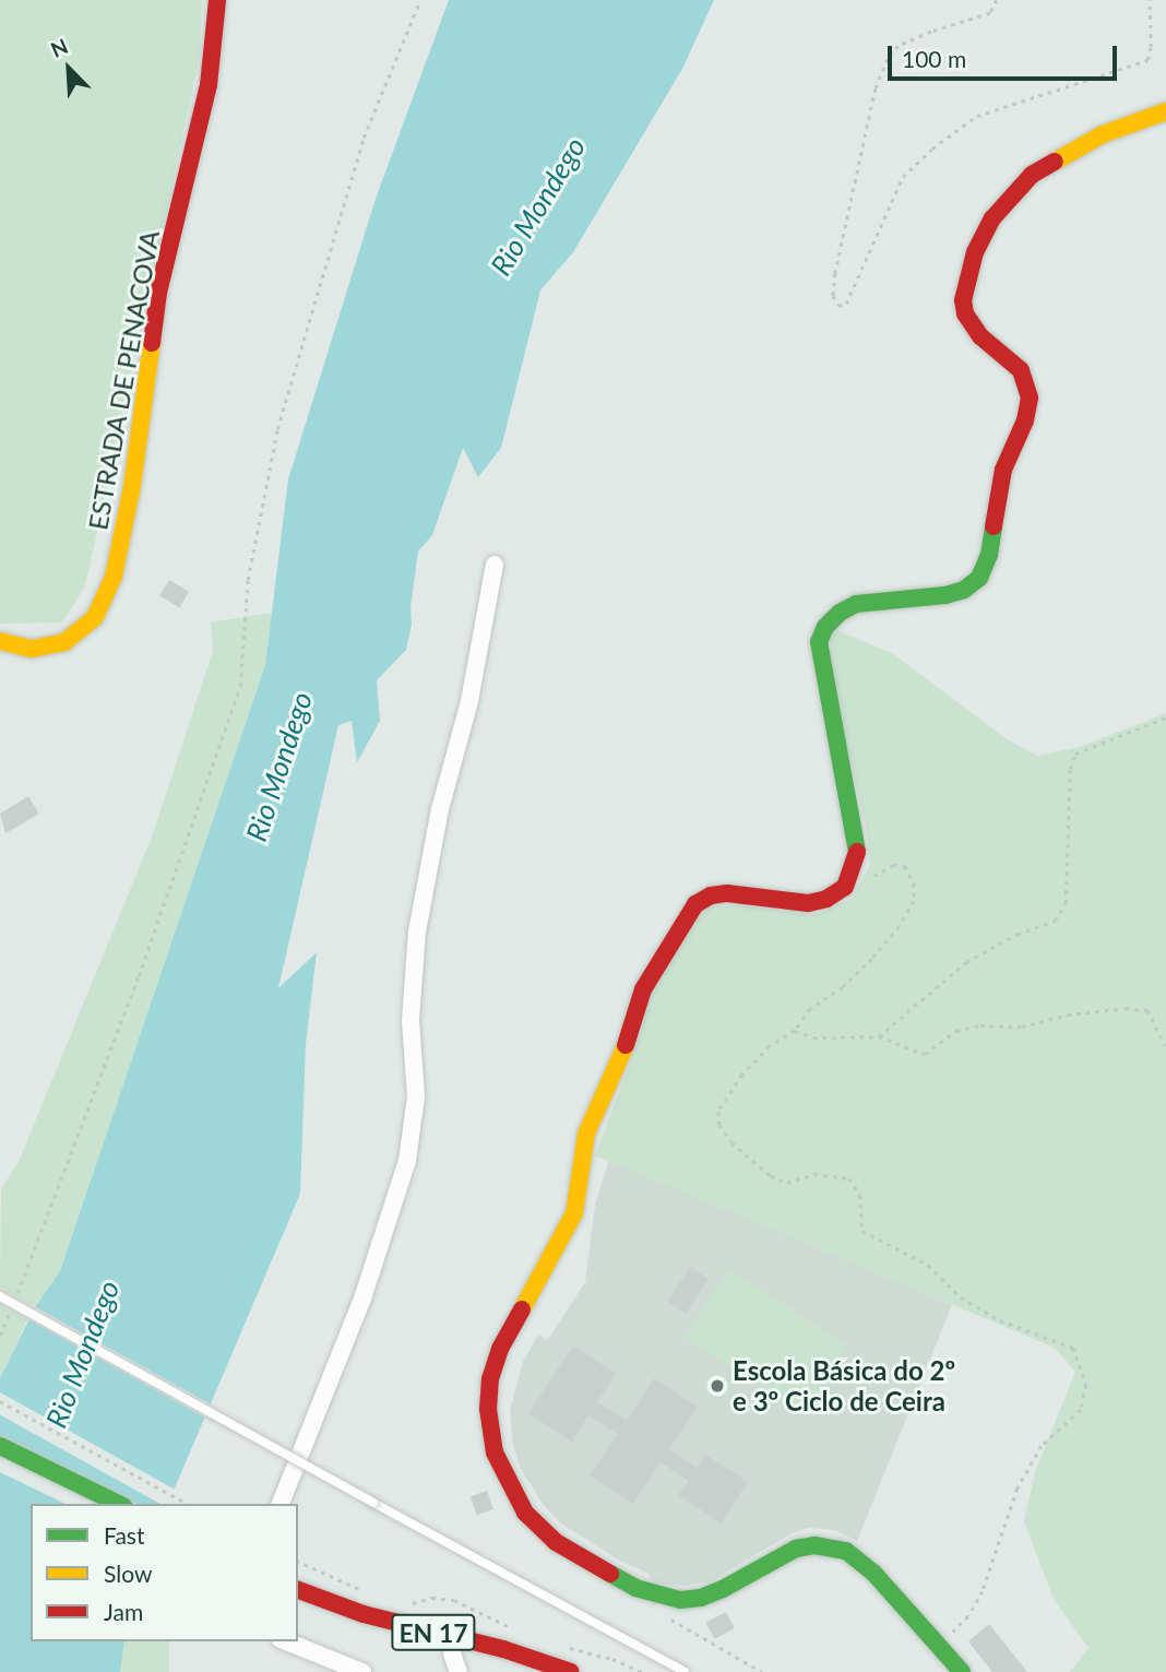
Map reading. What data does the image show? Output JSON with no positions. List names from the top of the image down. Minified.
{"streets":{"street":["ESTRADA DE PENACOVA","EN 17"]},"water":["Rio Mondego"],"places":["Escola Básica do 2º e 3º Ciclo de Ceira"],"legend":["Fast","Slow","Jam"],"scale_bar":"100 m","north":"top left"}
